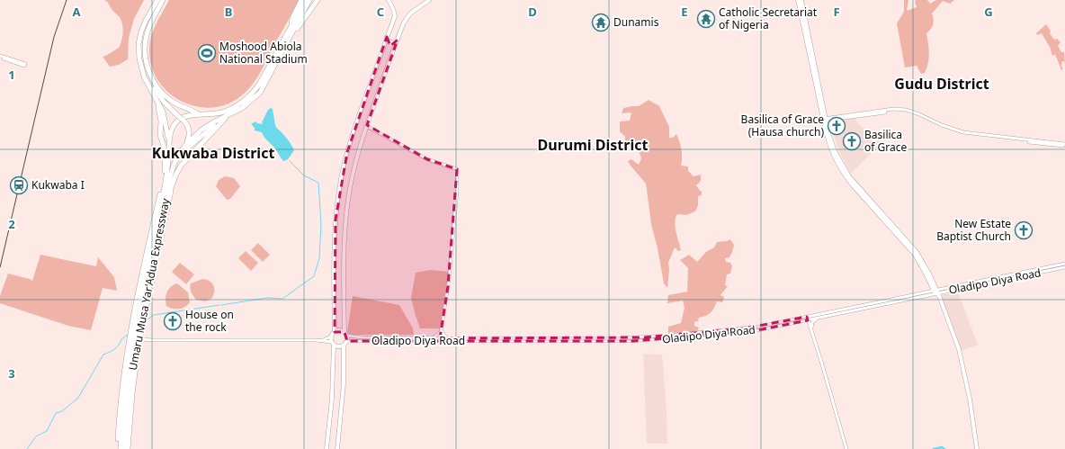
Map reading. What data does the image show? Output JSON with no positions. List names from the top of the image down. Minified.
{"streets":{"highway":["Umaru Musa Yar'Adua Expressway"],"main road":["Oladipo Diya Road"]},"districts":["Gudu District","Durumi District","Kukwaba District"],"places":{"temple":["Catholic Secretariat of Nigeria","Dunamis"],"sports":["Moshood Abiola National Stadium"],"church":["Basilica of Grace (Hausa church)","Basilica of Grace","New Estate Baptist Church","House on the rock"],"station":["Kukwaba I"]},"grid":{"columns":["A","B","C","D","E","F","G"],"rows":["1","2","3"]}}
